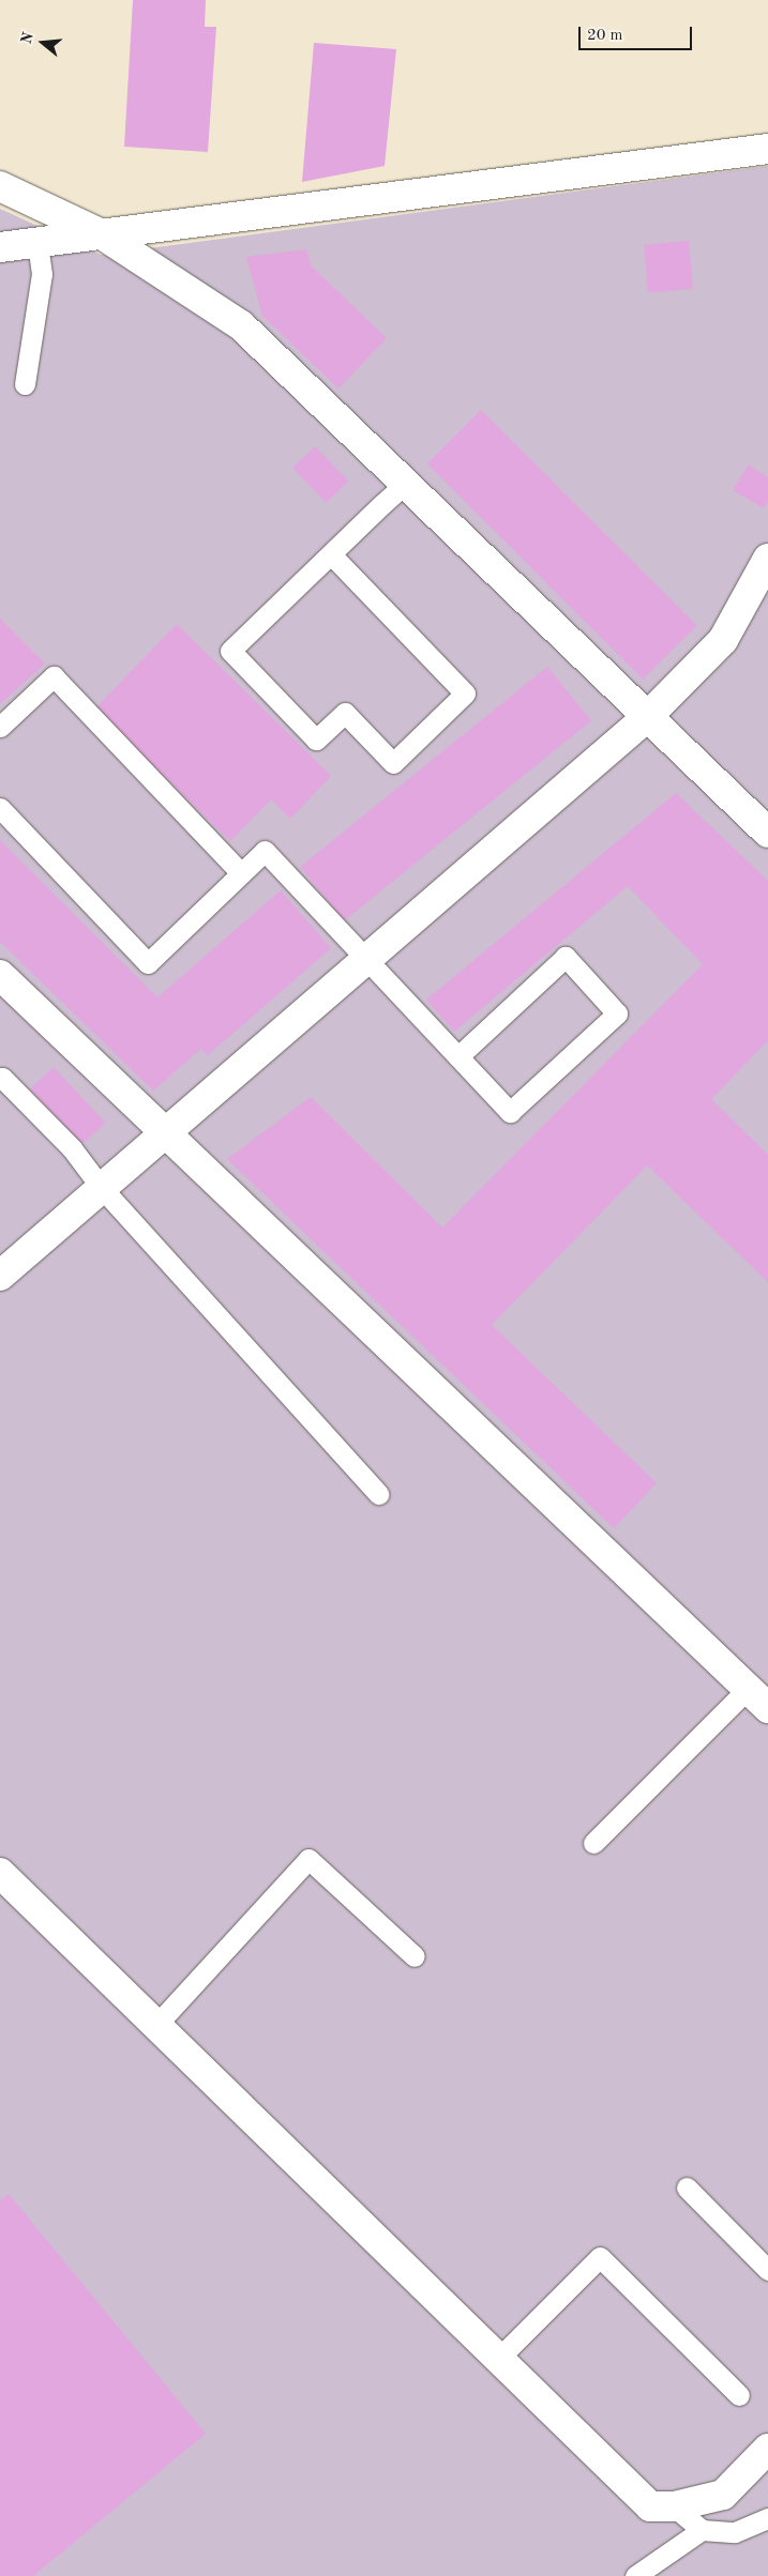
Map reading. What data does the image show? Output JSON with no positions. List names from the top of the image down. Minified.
{"scale_bar":"20 m","north":"left"}
